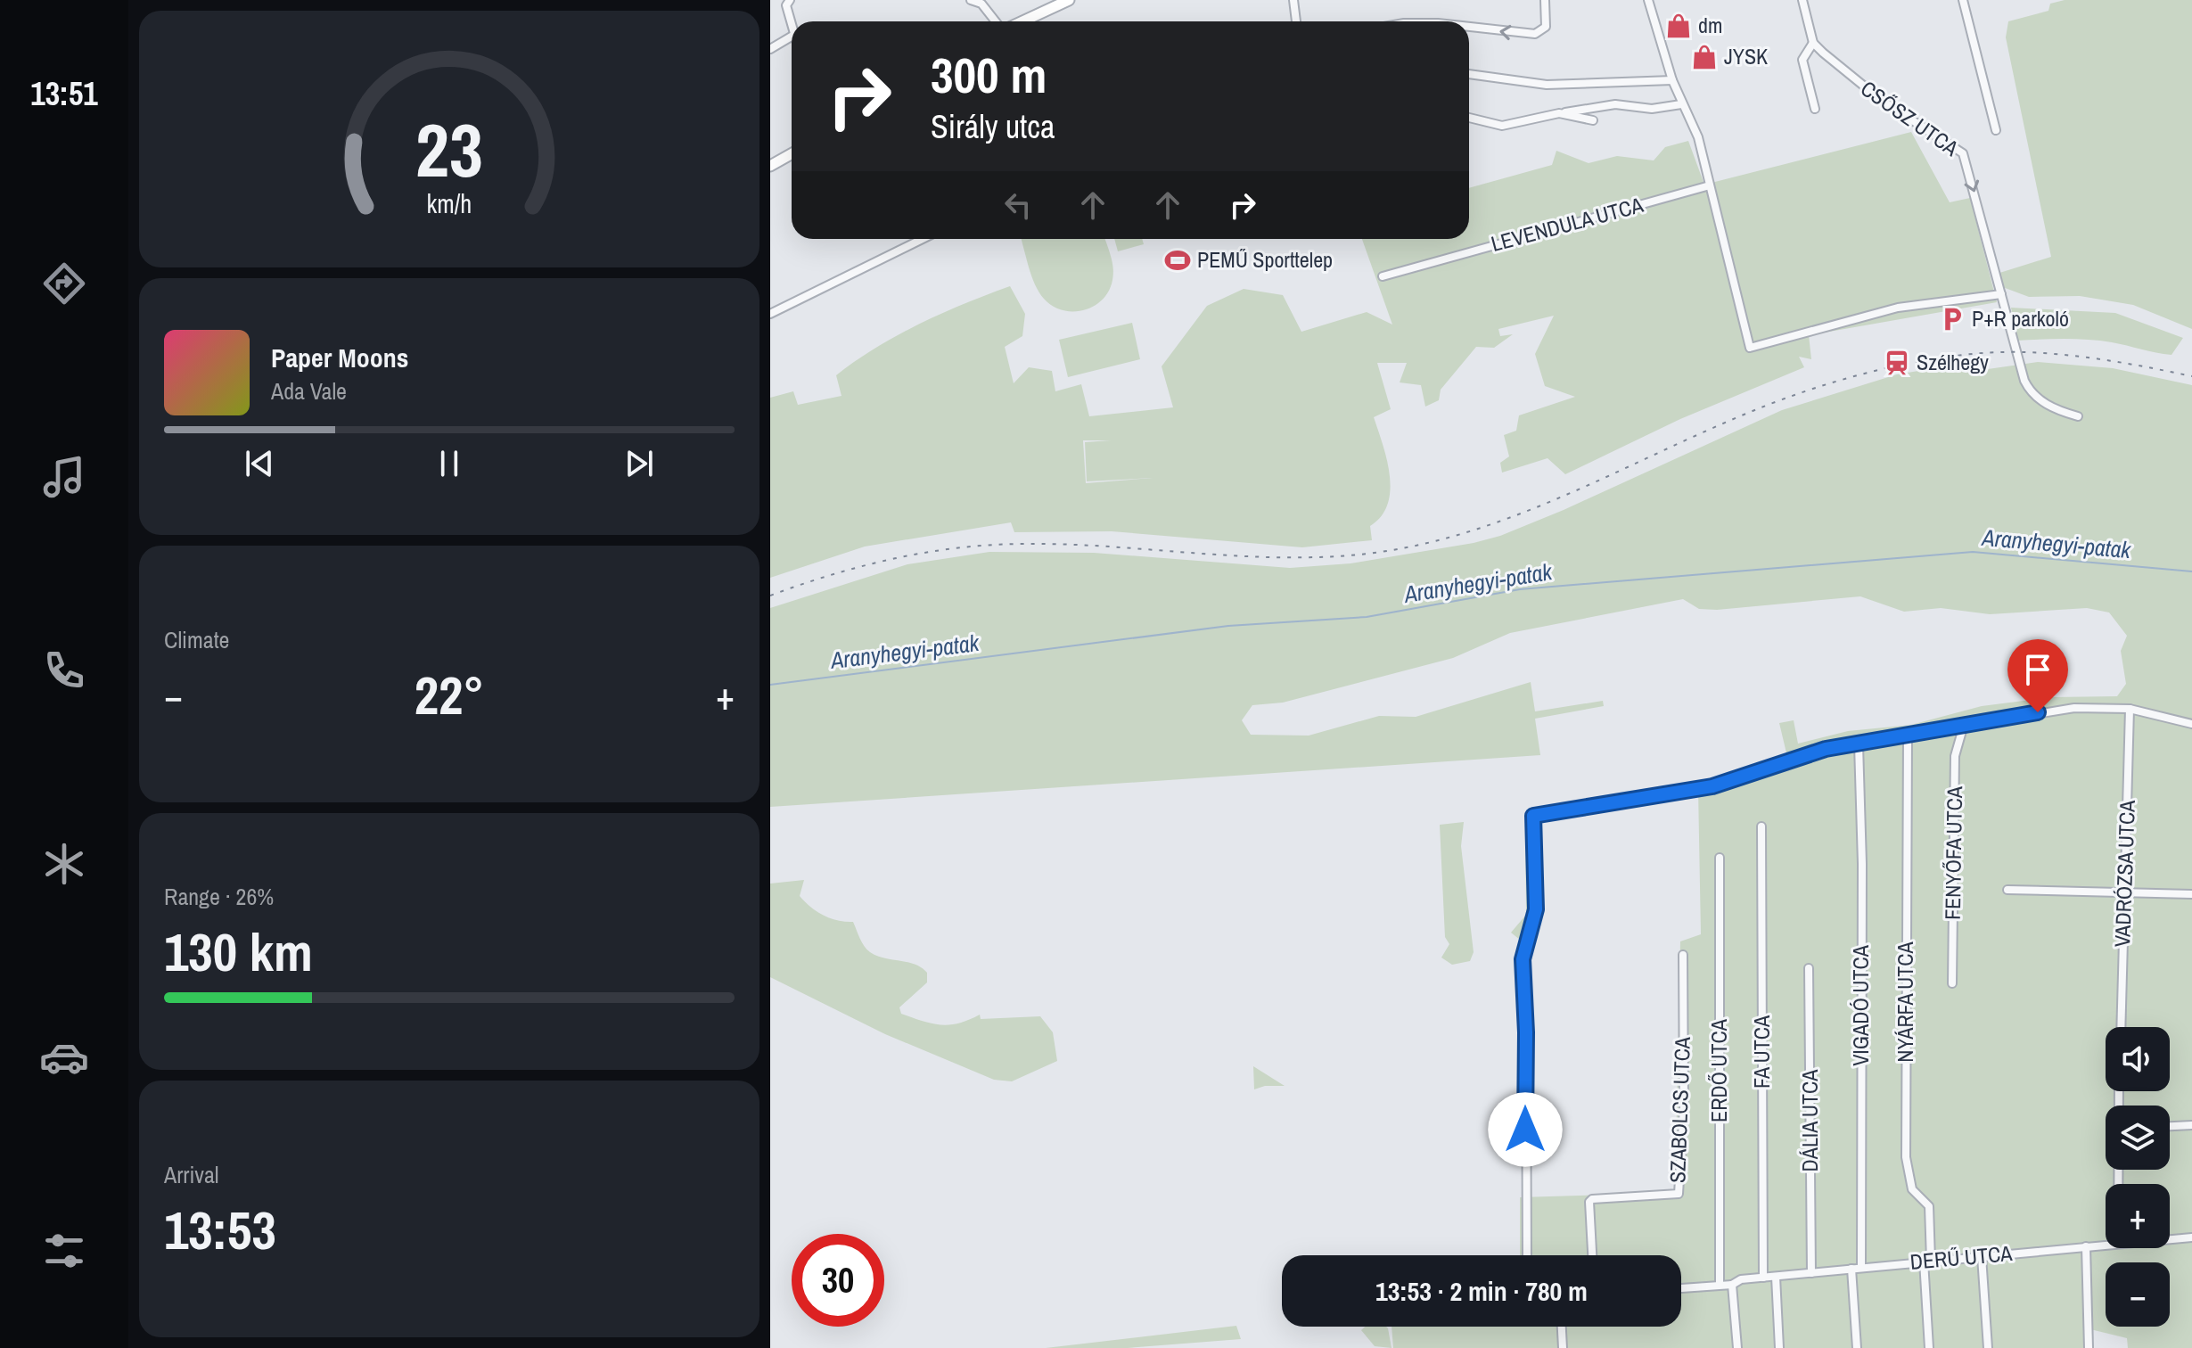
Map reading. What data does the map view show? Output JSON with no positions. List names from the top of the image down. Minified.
{"streets":{"street":["CSŐSZ UTCA","LEVENDULA UTCA","FENYŐFA UTCA","VADRÓZSA UTCA","NYÁRFA UTCA","VIGADÓ UTCA","FA UTCA","ERDŐ UTCA","SZABOLCS UTCA","DÁLIA UTCA","DERŰ UTCA"]},"crossings":[["NYÁRFA UTCA","DERŰ UTCA"],["VIGADÓ UTCA","DERŰ UTCA"],["FA UTCA","DERŰ UTCA"],["ERDŐ UTCA","DERŰ UTCA"],["DÁLIA UTCA","DERŰ UTCA"]],"one_way":["CSŐSZ UTCA"],"water":["Aranyhegyi-patak"],"places":{"shop":["dm","JYSK"],"sports":["PEMŰ Sporttelep"],"parking":["P+R parkoló"],"station":["Szélhegy"]},"page":{"tabs":"13:51","turn":["300 m","Sirály utca"],"song":["Paper Moons","Ada Vale"],"tile":["Climate",["Range · 26%","130 km"],["Arrival","13:53"]],"heat":["−","22°","+"],"map_buttons":["+","−"],"limit":"30","trip":"13:53 · 2 min · 780 m","gauge":["23","km/h"]}}
